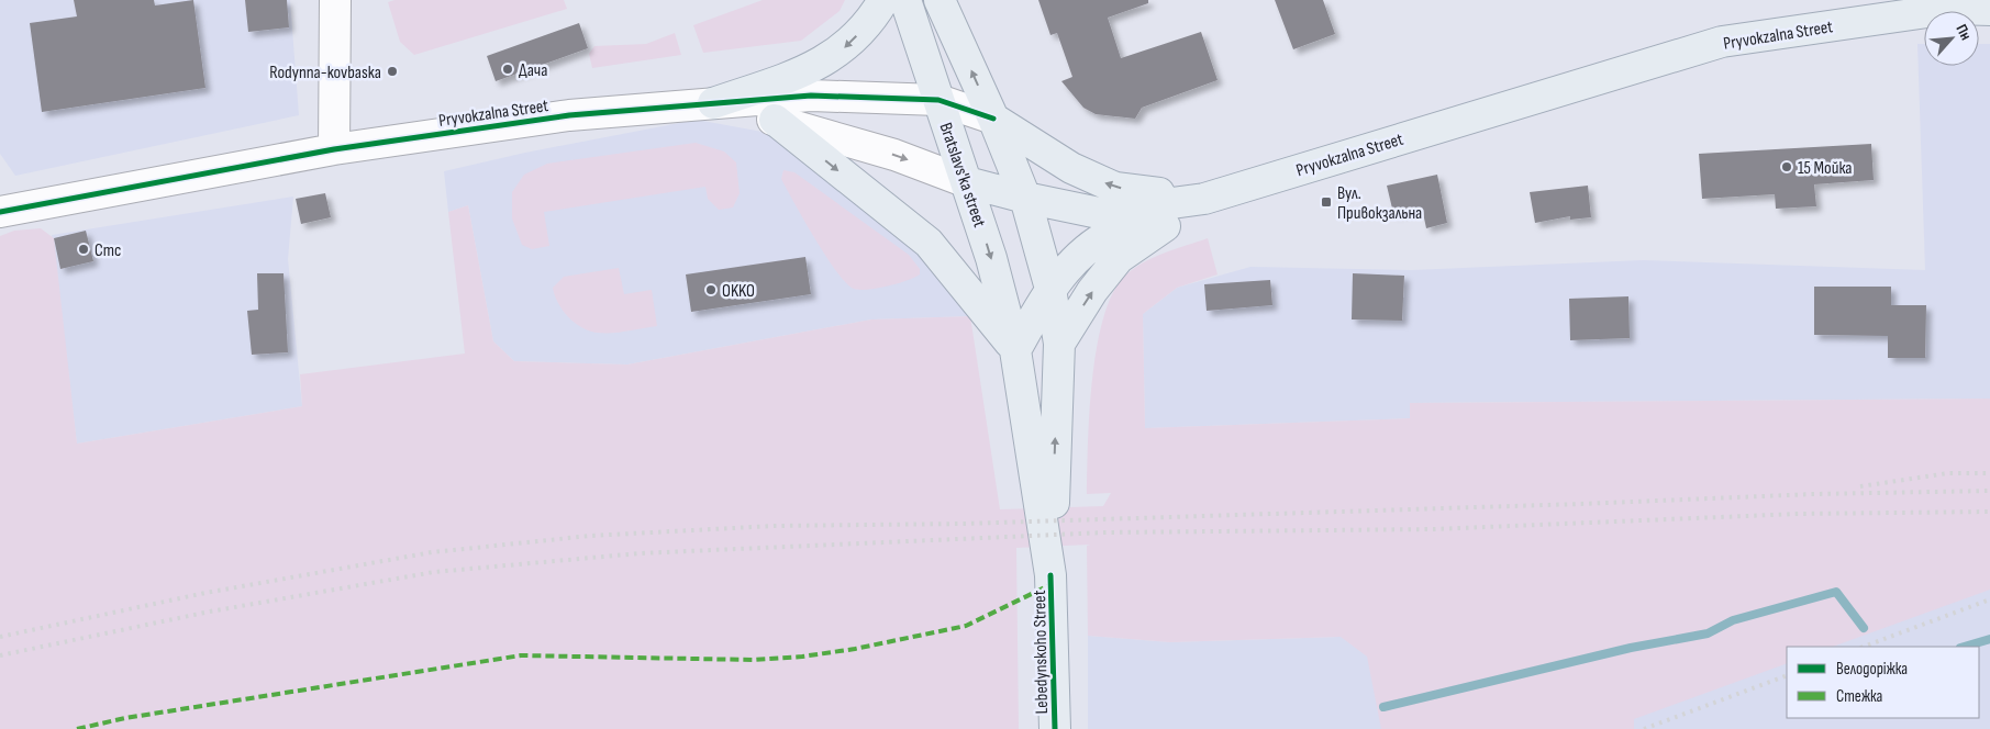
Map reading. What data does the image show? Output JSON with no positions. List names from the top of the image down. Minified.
{"streets":{"main road":["Pryvokzalna Street","Bratslavs'ka street","Lebedynskoho Street"]},"crossings":[["Pryvokzalna Street","Bratslavs'ka street"],["Bratslavs'ka street","Lebedynskoho Street"]],"places":{"other":["Дача","Rodynna-kovbaska","15 Мойка","Стс","OKKO"],"transit":["Вул. Привокзальна"]},"legend":["Велодоріжка","Стежка"],"north":"top right"}
